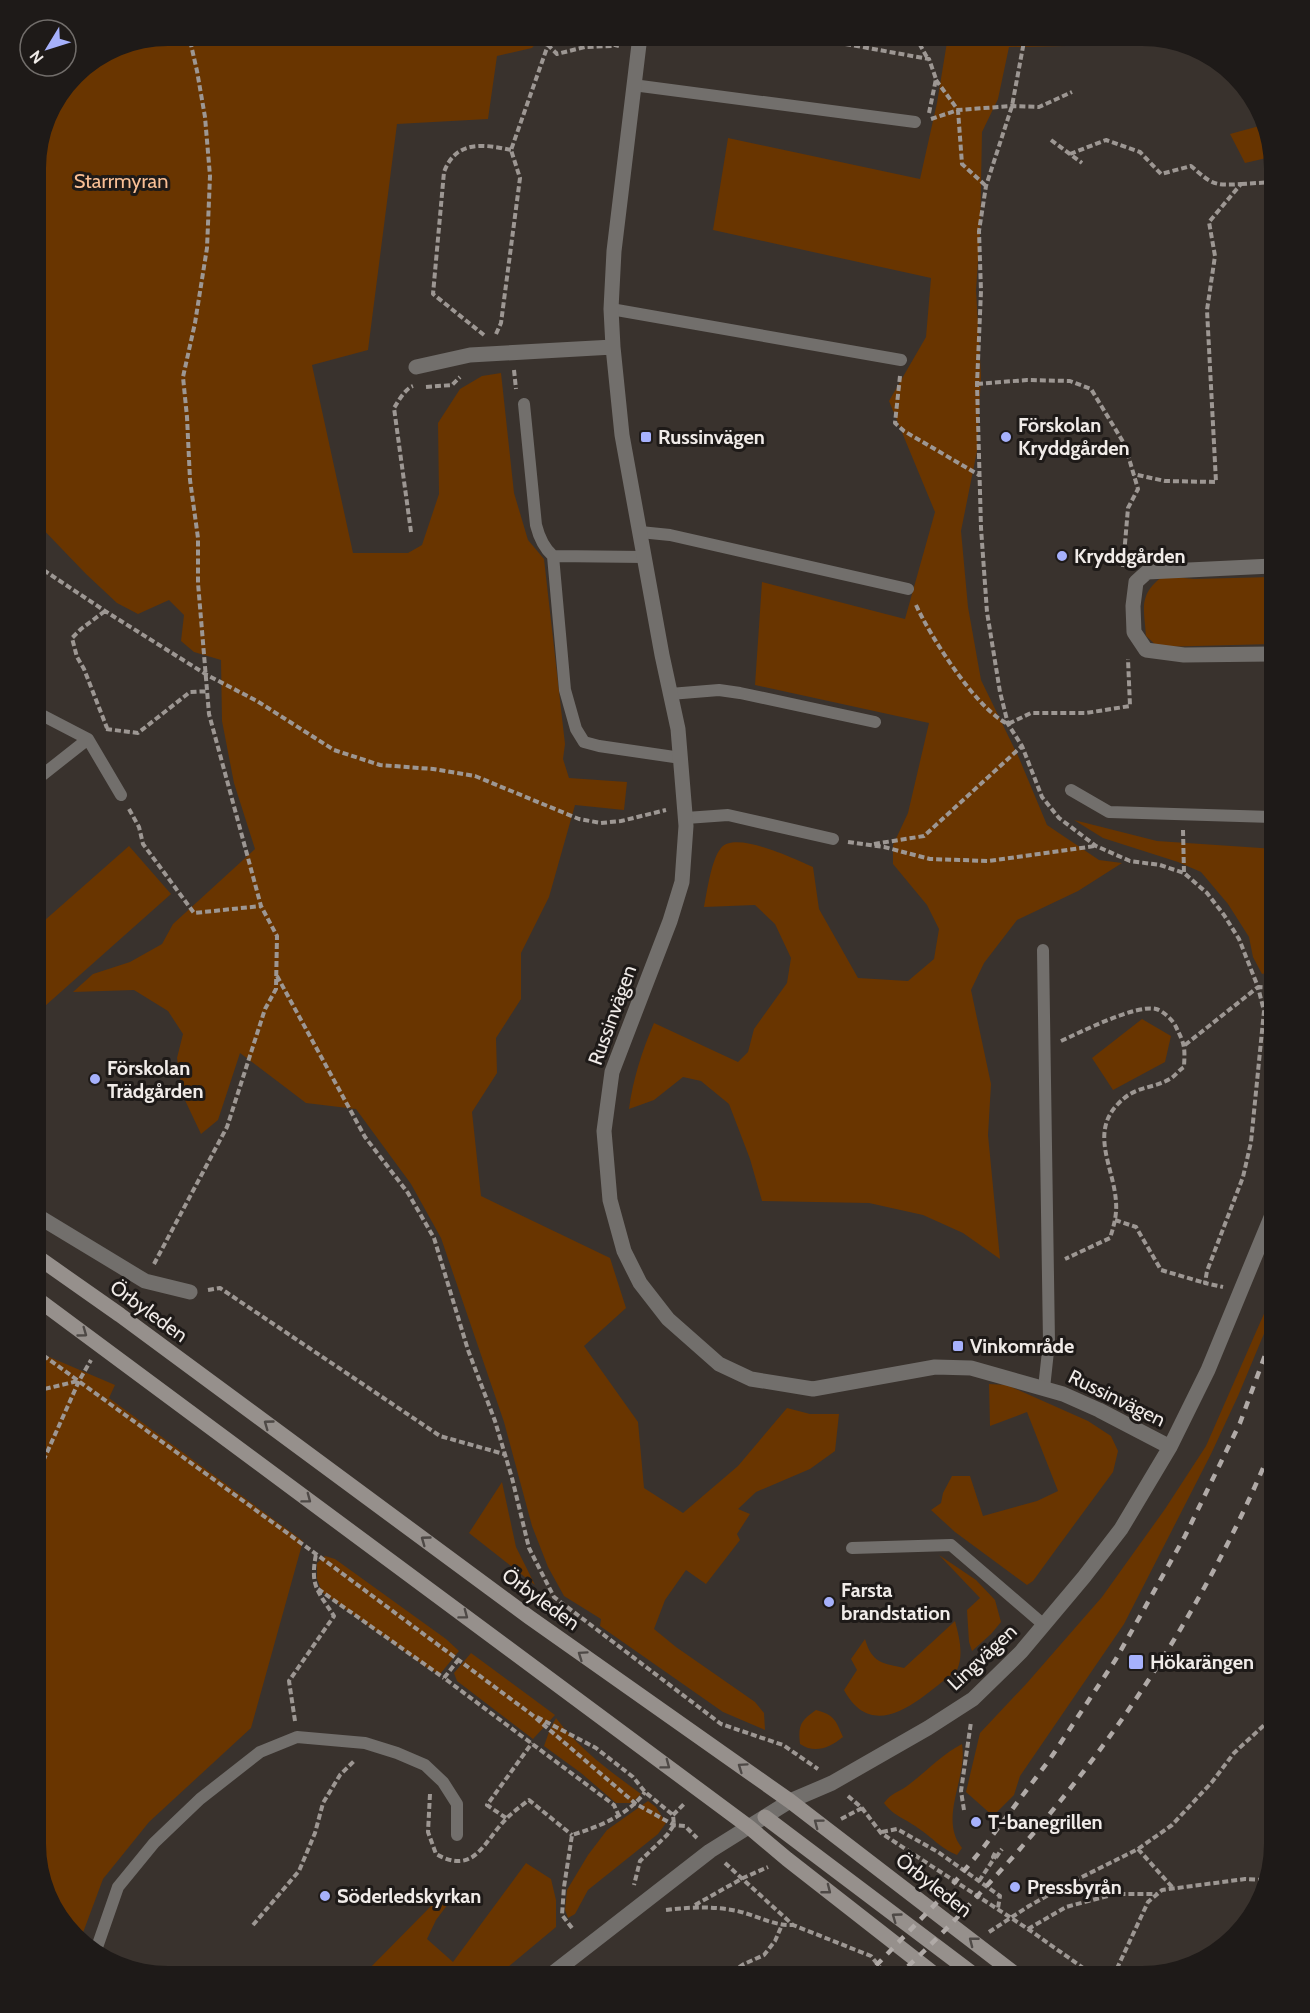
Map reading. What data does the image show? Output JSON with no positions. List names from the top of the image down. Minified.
{"streets":{"main road":["Örbyleden"],"street":["Russinvägen","Lingvägen"]},"crossings":[["Russinvägen","Lingvägen"],["Örbyleden","Lingvägen"]],"parks":["Starrmyran"],"places":{"transit":["Russinvägen","Vinkområde","Hökarängen"],"other":["Förskolan Kryddgården","Kryddgården","Förskolan Trädgården","Farsta brandstation","T-banegrillen","Pressbyrån","Söderledskyrkan"]},"north":"bottom left"}
